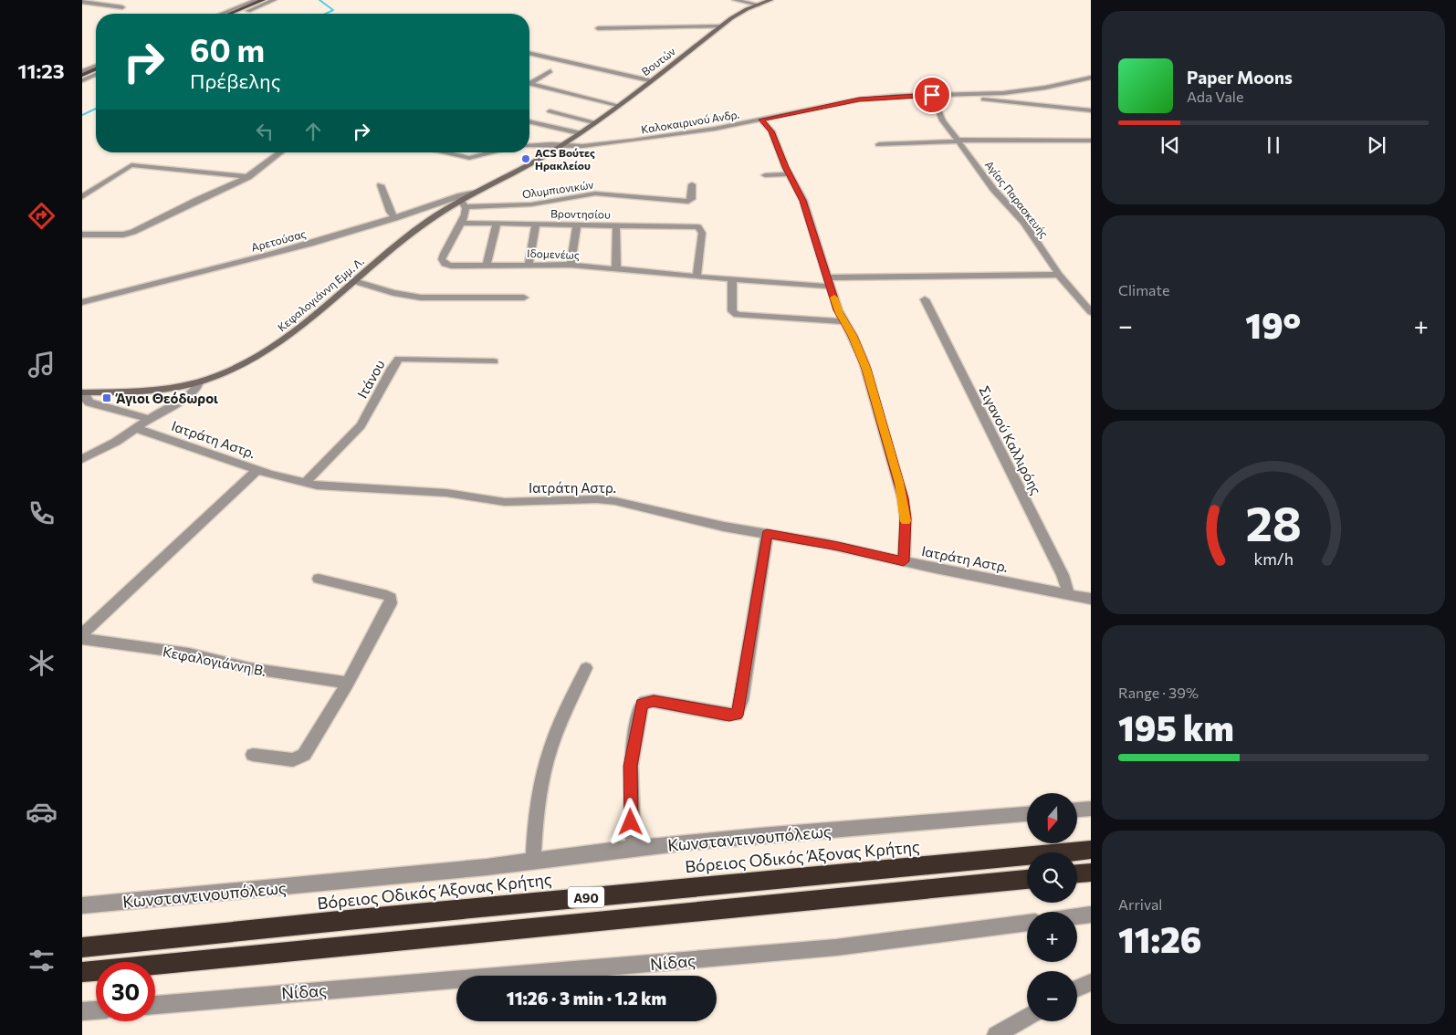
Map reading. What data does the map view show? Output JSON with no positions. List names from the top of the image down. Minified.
{"streets":{"highway":["Βόρειος Οδικός Άξονας Κρήτης","Α90"],"main road":["Βουτών","Κεφαλογιάννη Εμμ. Λ."],"street":["Καλοκαιρινού Ανδρ.","Ολυμπιονικών","Αγίας Παρασκευής","Βροντησίου","Αρετούσας","Ιδομενέως","Ιτάνου","Ιατράτη Αστρ.","Σιγανού Καλλιρόης","Κεφαλογιάννη Β.","Κωνσταντινουπόλεως","Νίδας"]},"crossings":[["Βουτών","Καλοκαιρινού Ανδρ."],["Βουτών","Κεφαλογιάννη Εμμ. Λ."],["Καλοκαιρινού Ανδρ.","Αγίας Παρασκευής"],["Ολυμπιονικών","Ιδομενέως"],["Ολυμπιονικών","Κεφαλογιάννη Εμμ. Λ."],["Αγίας Παρασκευής","Ιδομενέως"],["Βροντησίου","Ιδομενέως"],["Αρετούσας","Κεφαλογιάννη Εμμ. Λ."],["Ιδομενέως","Κεφαλογιάννη Εμμ. Λ."],["Ιτάνου","Ιατράτη Αστρ."],["Ιατράτη Αστρ.","Σιγανού Καλλιρόης"]],"places":{"other":["ACS Βούτες Ηρακλείου"],"transit":["Άγιοι Θεόδωροι"]},"north":"bottom","page":{"tabs":"11:23","turn":["60 m","Πρέβελης"],"song":["Paper Moons","Ada Vale"],"tile":["Climate",["Range · 39%","195 km"],["Arrival","11:26"]],"heat":["−","19°","+"],"map_buttons":["+","−"],"limit":"30","trip":"11:26 · 3 min · 1.2 km","gauge":["28","km/h"]}}
